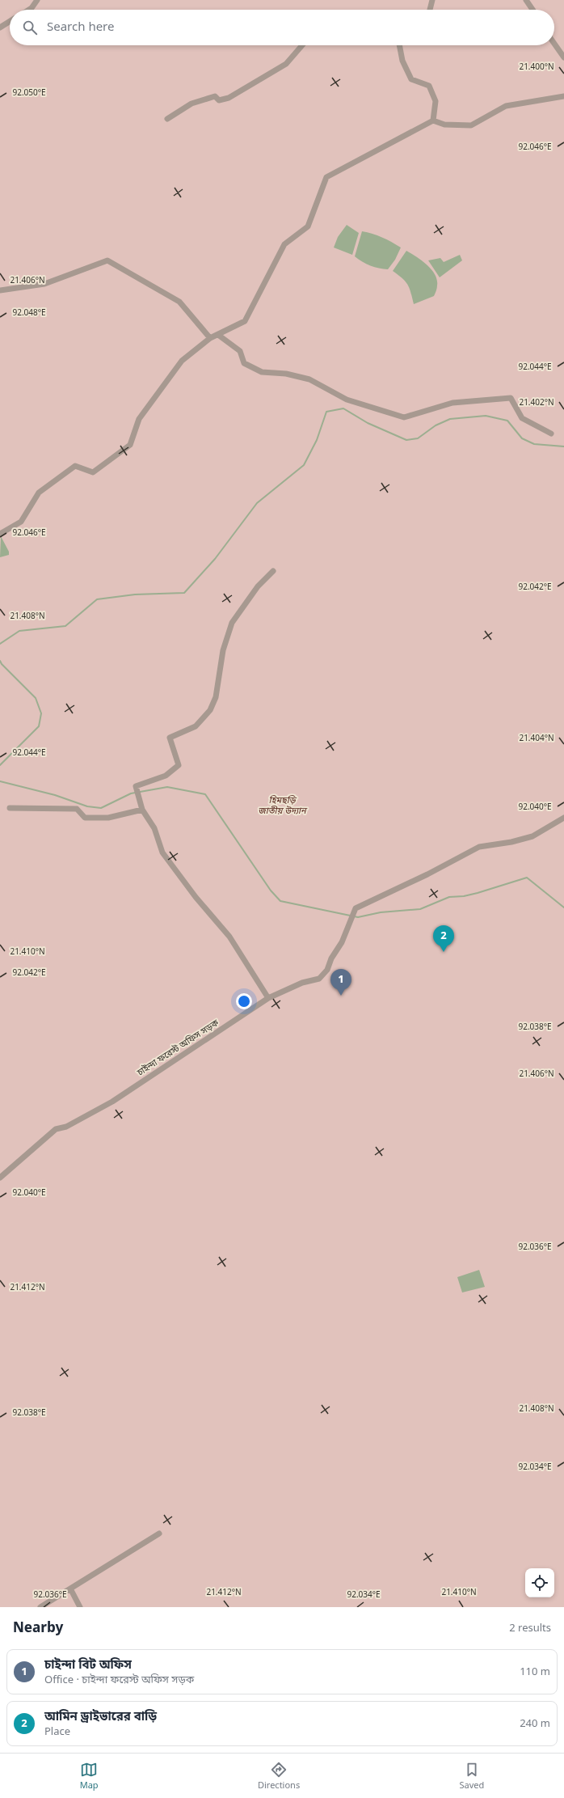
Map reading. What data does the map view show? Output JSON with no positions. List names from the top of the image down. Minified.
{"streets":{"street":["চাইন্দা ফরেস্ট অফিস সড়ক"]},"parks":["হিমছড়ি জাতীয় উদ্যান"],"page":{"search":"Search here","pins":["2","1"],"heading":["Nearby","2 results"],"list":[{"mark":"1","name":"চাইন্দা বিট অফিস","note":"Office · চাইন্দা ফরেস্ট অফিস সড়ক","value":"110 m"},{"mark":"2","name":"আমিন ড্রাইভারের বাড়ি","note":"Place","value":"240 m"}],"nav":["Map","Directions","Saved"]},"coordinates":["21.400°N","92.050°E","92.046°E","21.406°N","92.048°E","92.044°E","21.402°N","92.042°E","21.408°N","21.404°N","92.040°E","21.410°N","92.038°E","92.036°E","21.412°N","92.034°E"]}
